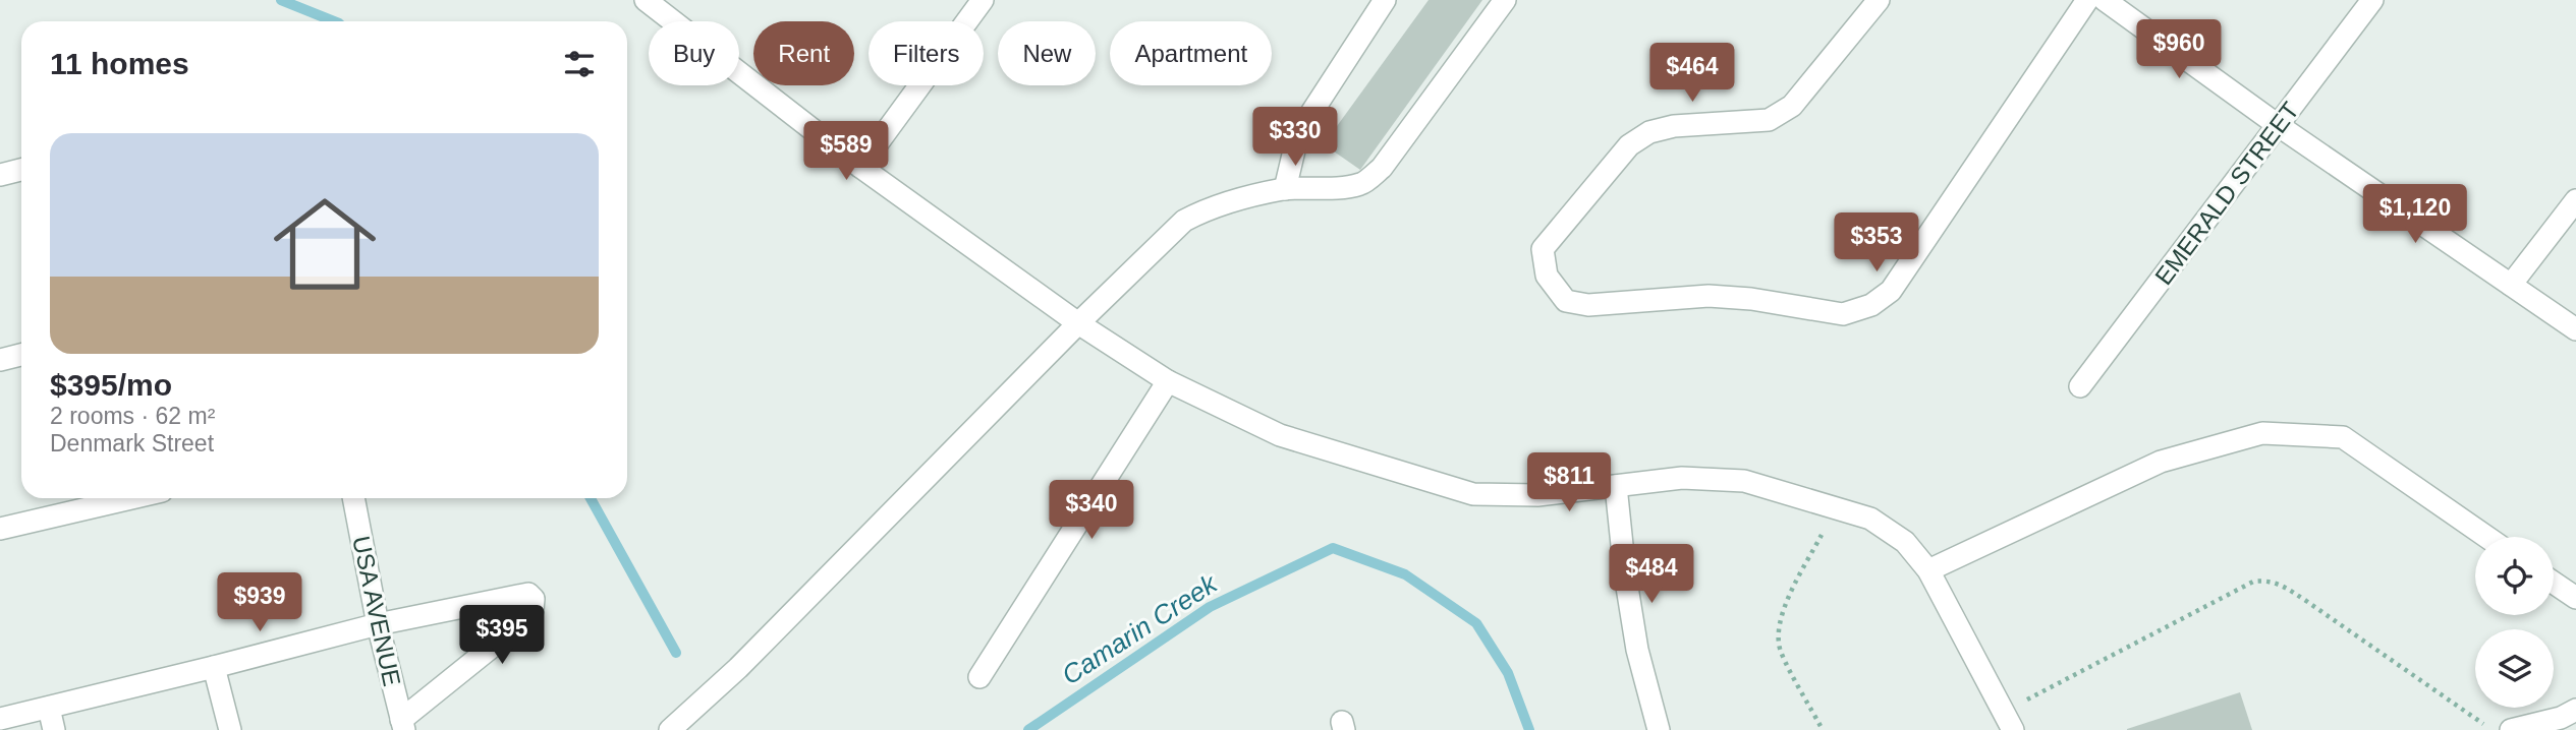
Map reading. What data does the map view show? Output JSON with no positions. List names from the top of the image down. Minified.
{"streets":{"street":["EMERALD STREET","USA AVENUE"]},"water":["Camarin Creek"],"page":{"price":["$960","$464","$330","$589","$1,120","$353","$811","$340","$484","$939","$395"],"chip":["Buy","Rent","Filters","New","Apartment"],"heading":"11 homes","list":[{"name":"$395/mo","note":"2 rooms · 62 m² · Denmark Street"}]}}
